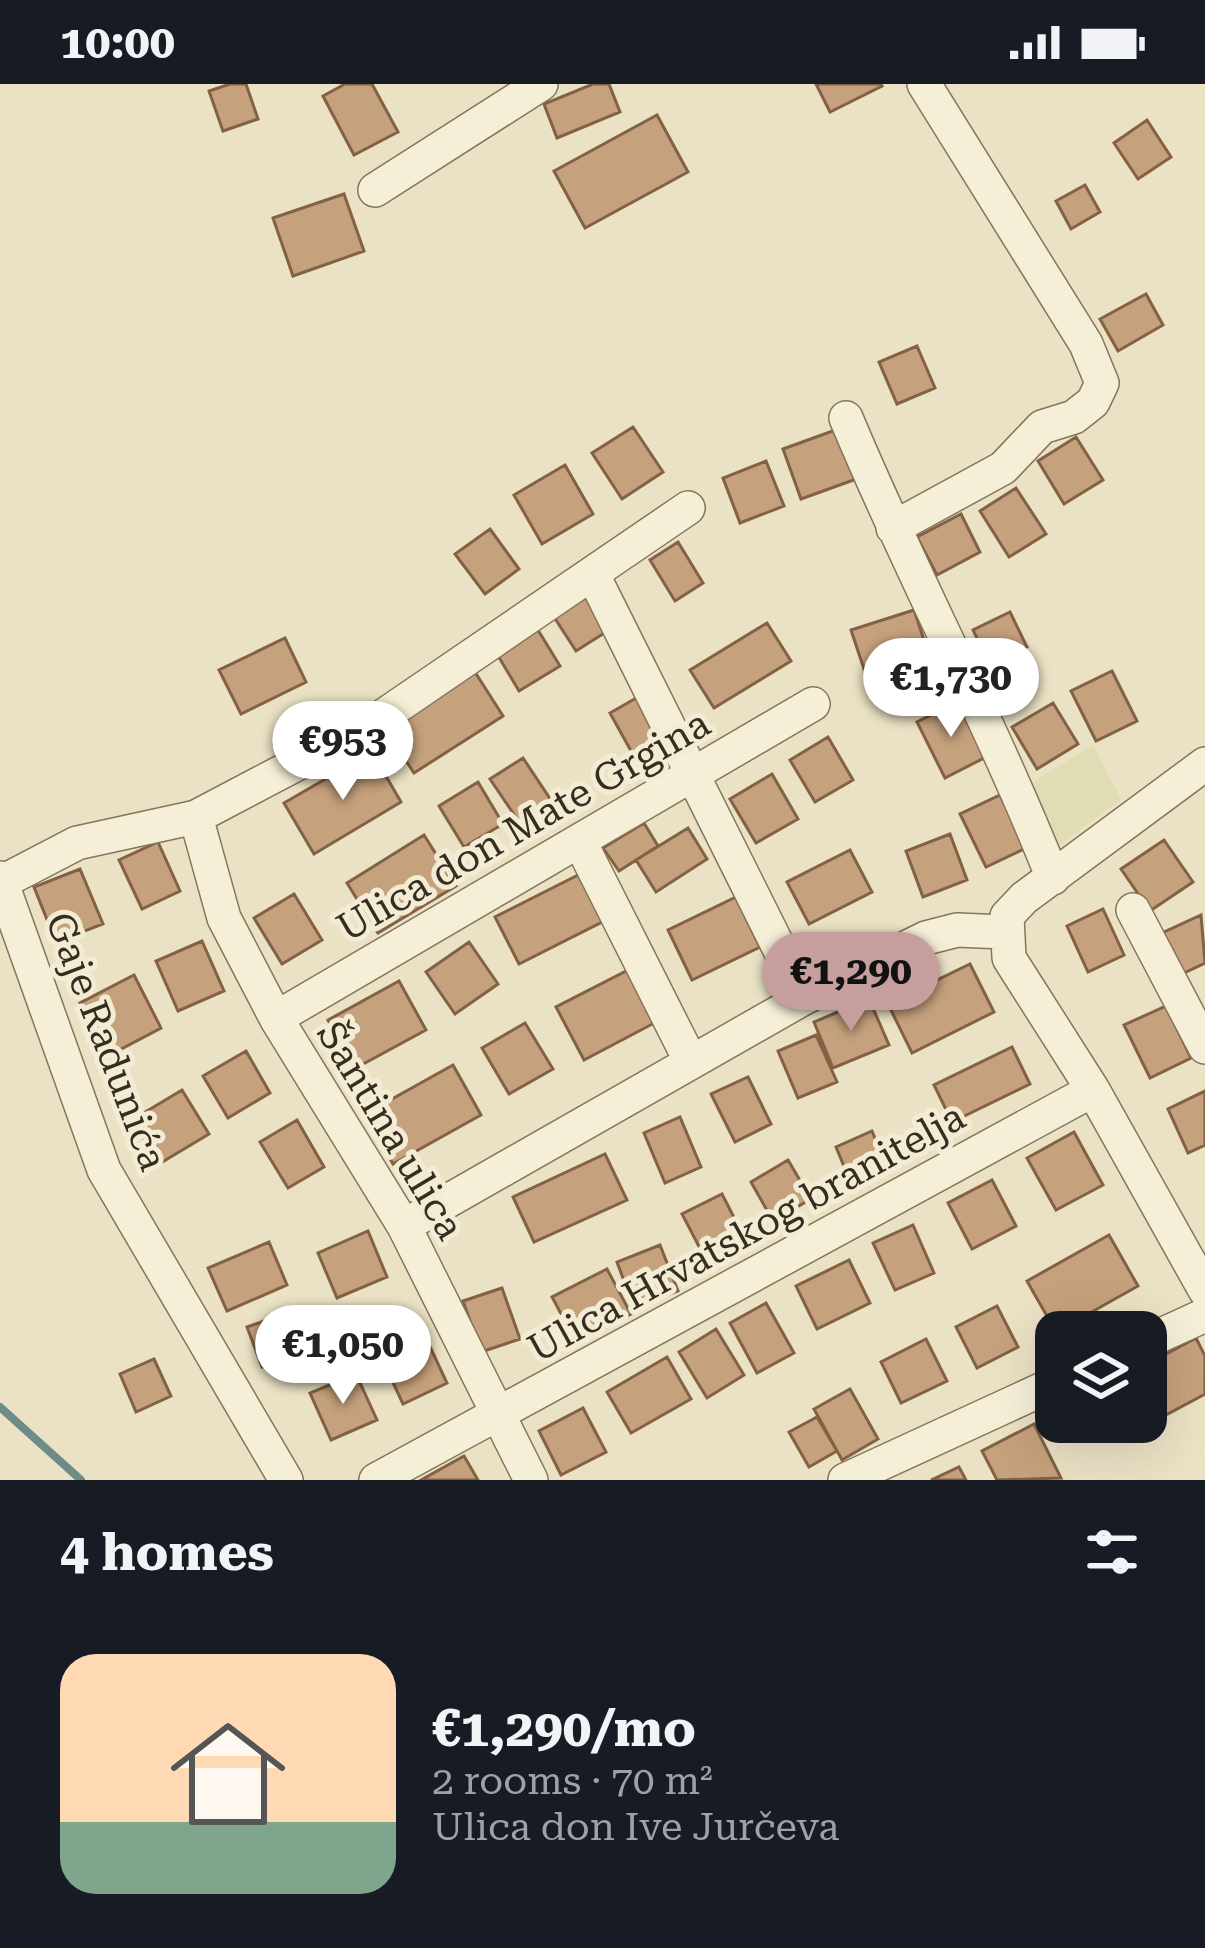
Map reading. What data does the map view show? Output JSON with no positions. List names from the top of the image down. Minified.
{"streets":{"street":["Ulica don Mate Grgina","Gaje Radunića","Šantina ulica","Ulica Hrvatskog branitelja"]},"crossings":[["Ulica don Mate Grgina","Šantina ulica"],["Šantina ulica","Ulica Hrvatskog branitelja"]],"page":{"status":"10:00","price":["€1,730","€953","€1,290","€1,050"],"heading":"4 homes","list":[{"name":"€1,290/mo","note":"2 rooms · 70 m² · Ulica don Ive Jurčeva"}]}}
